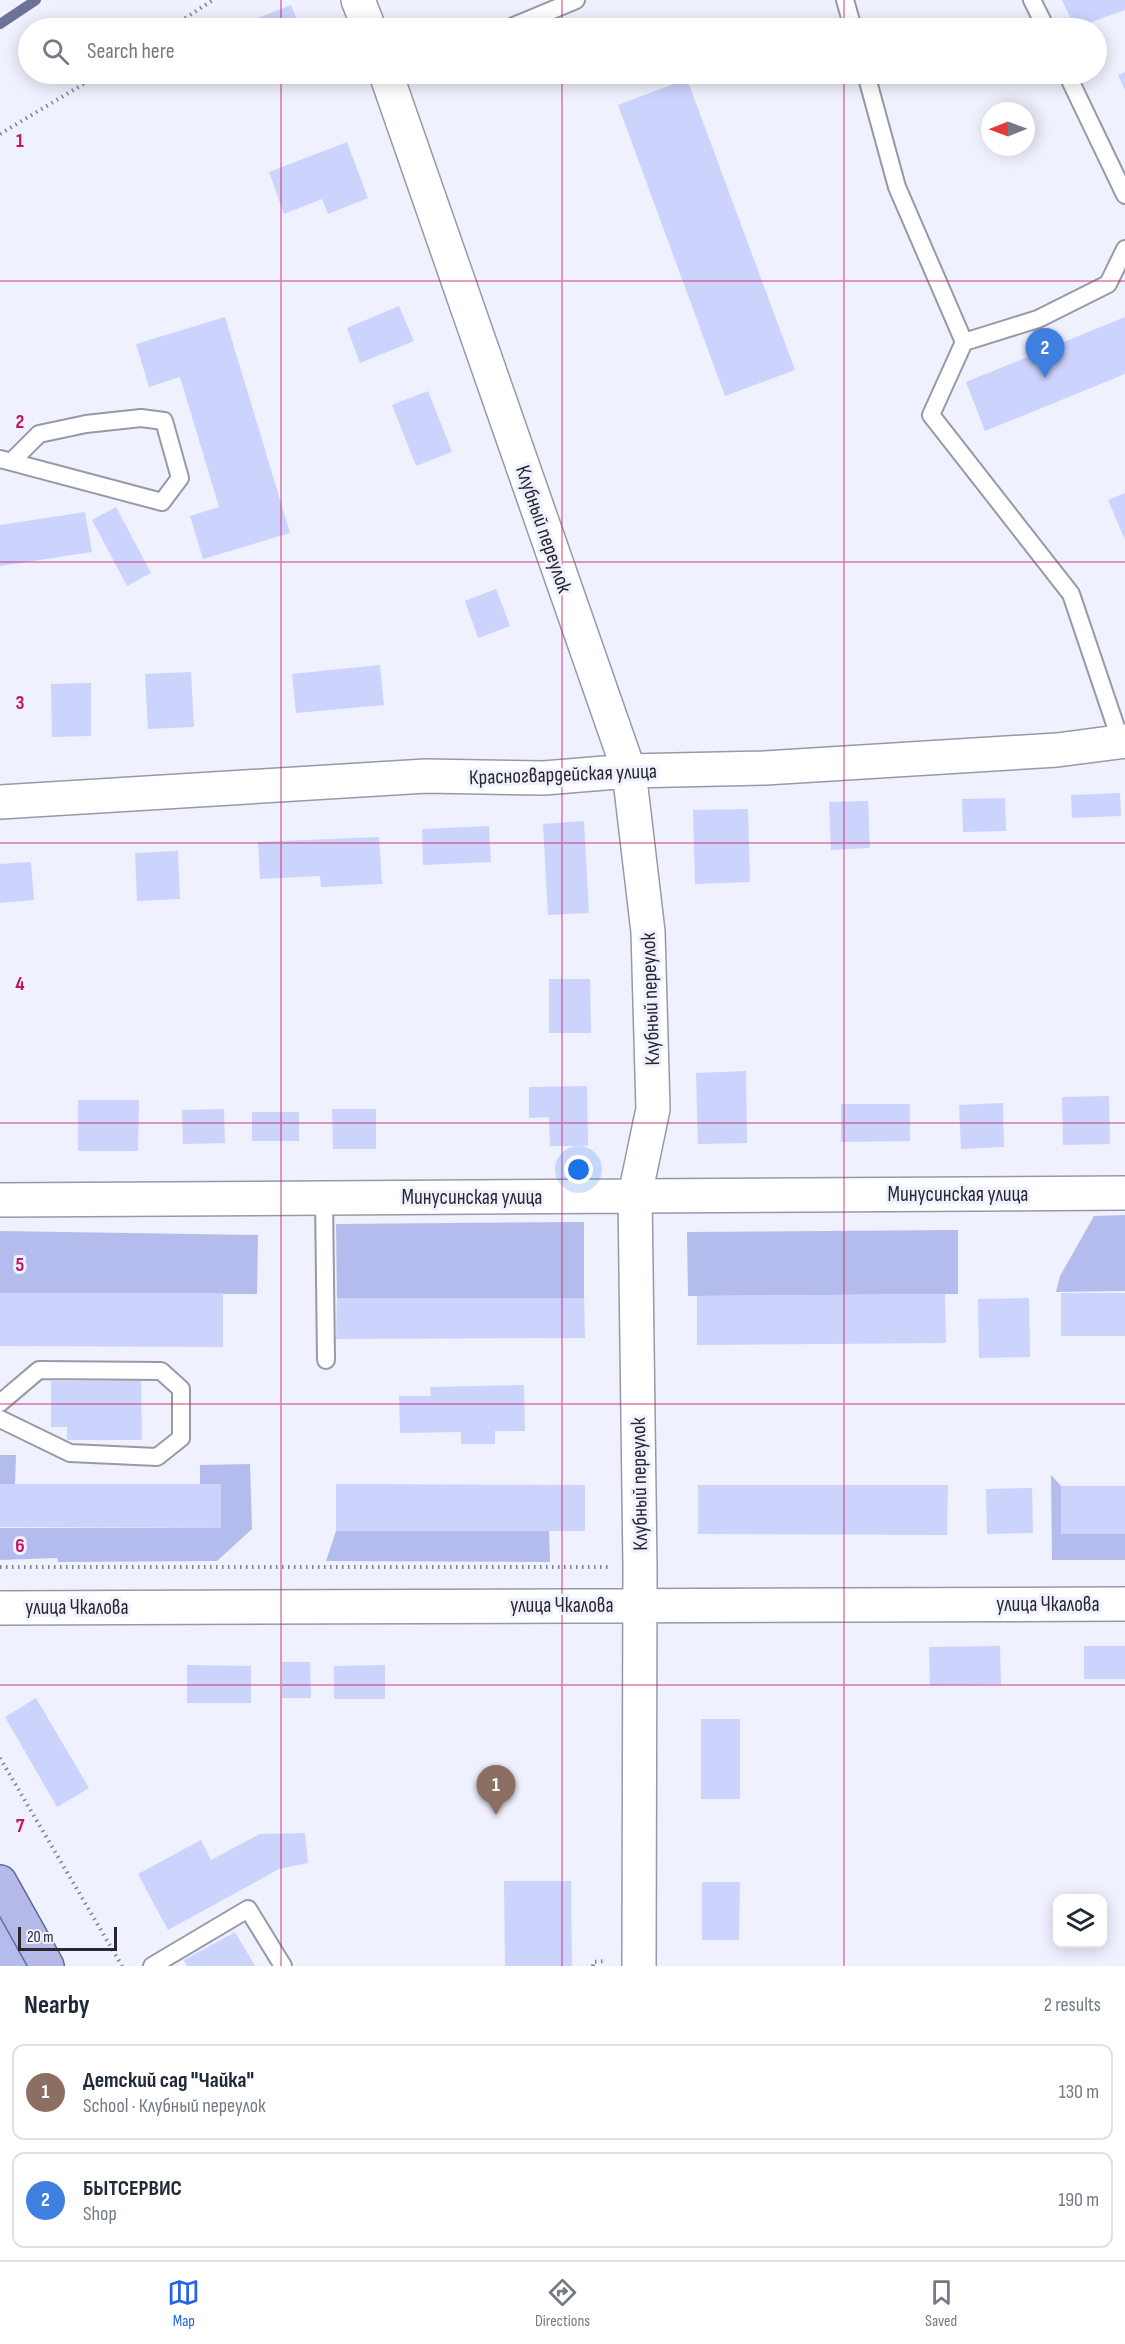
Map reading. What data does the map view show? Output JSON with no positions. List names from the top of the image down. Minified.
{"streets":{"street":["Клубный переулок","Красногвардейская улица","Минусинская улица","улица Чкалова"]},"crossings":[["Клубный переулок","Красногвардейская улица"],["Клубный переулок","Минусинская улица"],["Клубный переулок","улица Чкалова"]],"scale_bar":"20 m","north":"left","page":{"search":"Search here","pins":["2","1"],"scale":"20 m","heading":["Nearby","2 results"],"list":[{"mark":"1","name":"Детский сад \"Чайка\"","note":"School · Клубный переулок","value":"130 m"},{"mark":"2","name":"БЫТСЕРВИС","note":"Shop","value":"190 m"}],"nav":["Map","Directions","Saved"]},"grid":{"rows":["1","2","3","4","5","6","7"]}}
